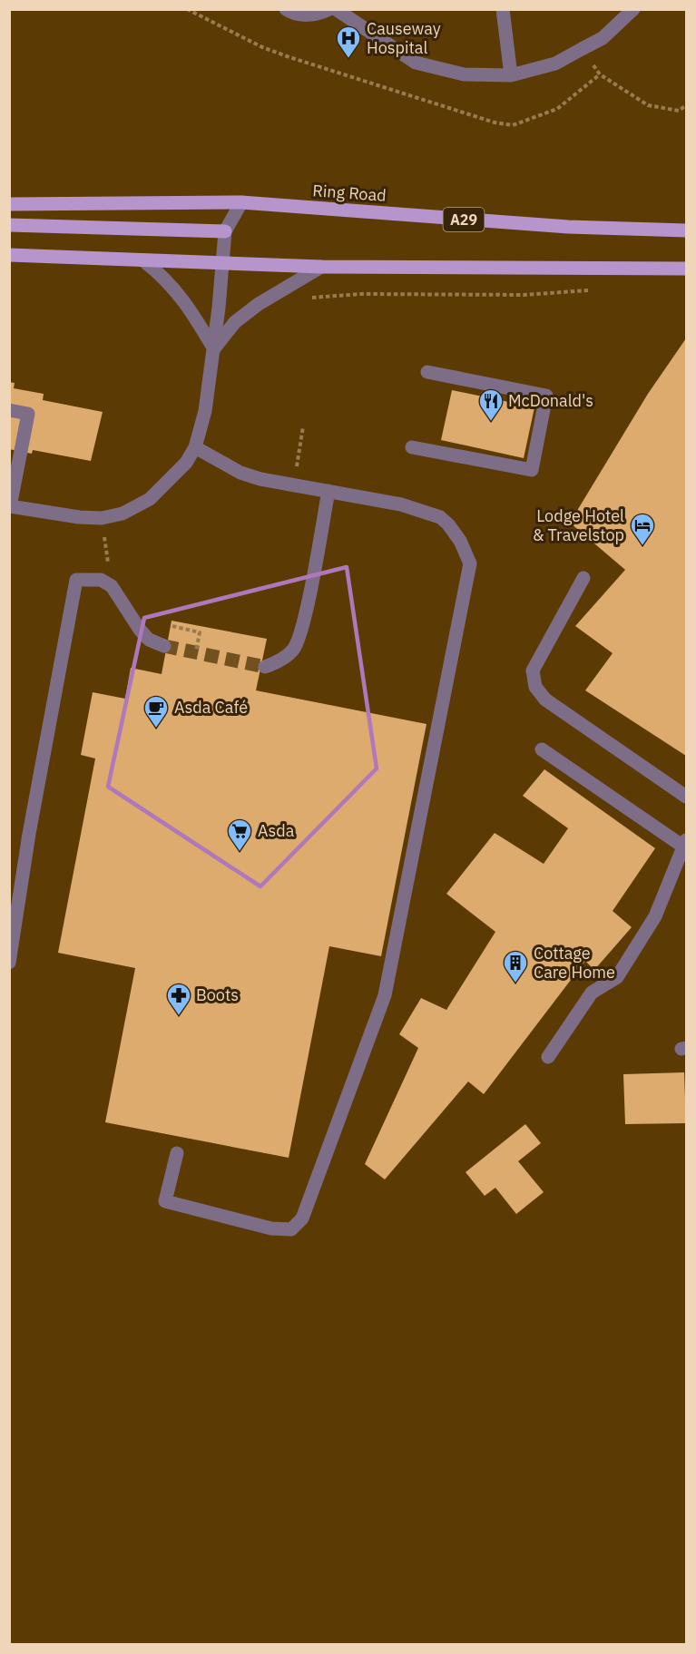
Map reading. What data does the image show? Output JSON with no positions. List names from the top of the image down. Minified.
{"streets":{"main road":["Ring Road","A29"]},"places":{"hospital":["Causeway Hospital"],"restaurant":["McDonald's"],"hotel":["Lodge Hotel & Travelstop"],"cafe":["Asda Café"],"supermarket":["Asda"],"building":["Cottage Care Home"],"pharmacy":["Boots"]}}
